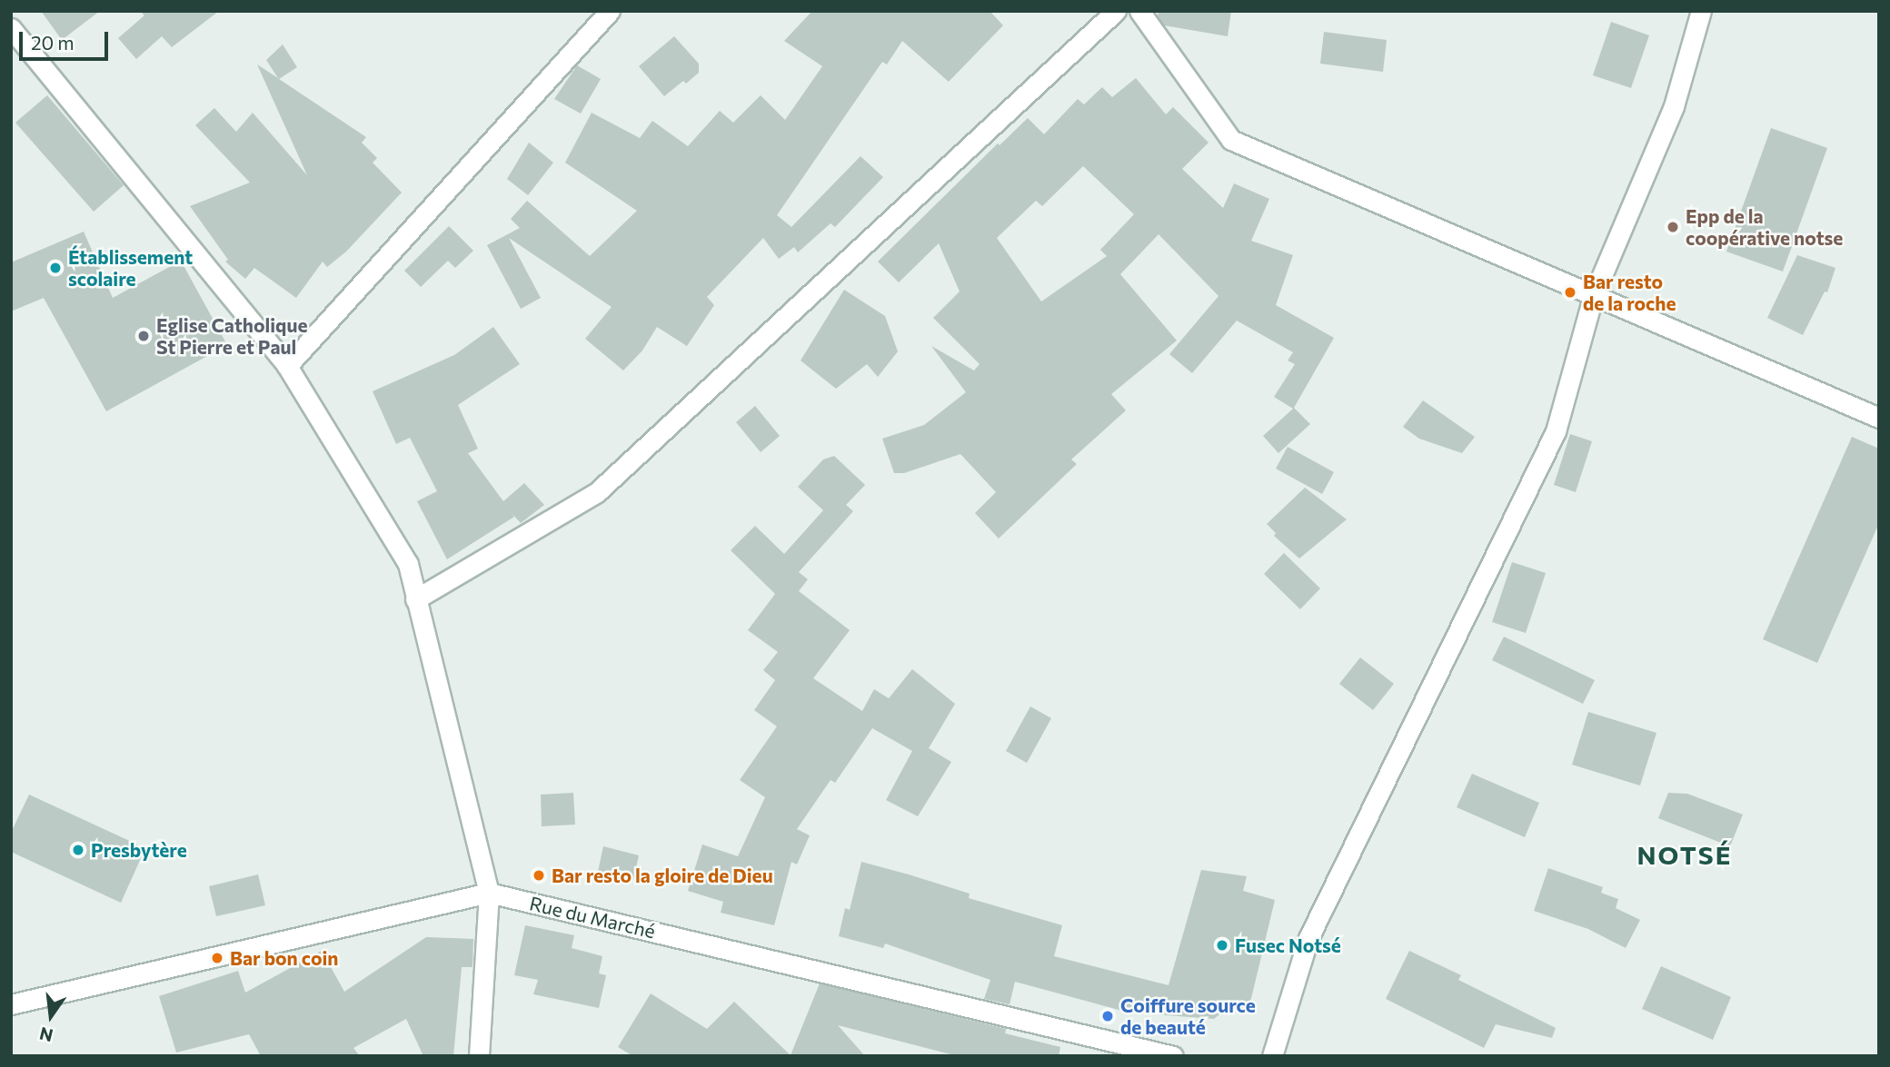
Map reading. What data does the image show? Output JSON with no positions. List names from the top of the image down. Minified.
{"streets":{"street":["Rue du Marché"]},"districts":["NOTSÉ"],"places":["Epp de la coopérative notse","Établissement scolaire","Bar resto de la roche","Eglise Catholique St Pierre et Paul","Presbytère","Bar resto la gloire de Dieu","Fusec Notsé","Bar bon coin","Coiffure source de beauté"],"scale_bar":"20 m","north":"bottom"}
